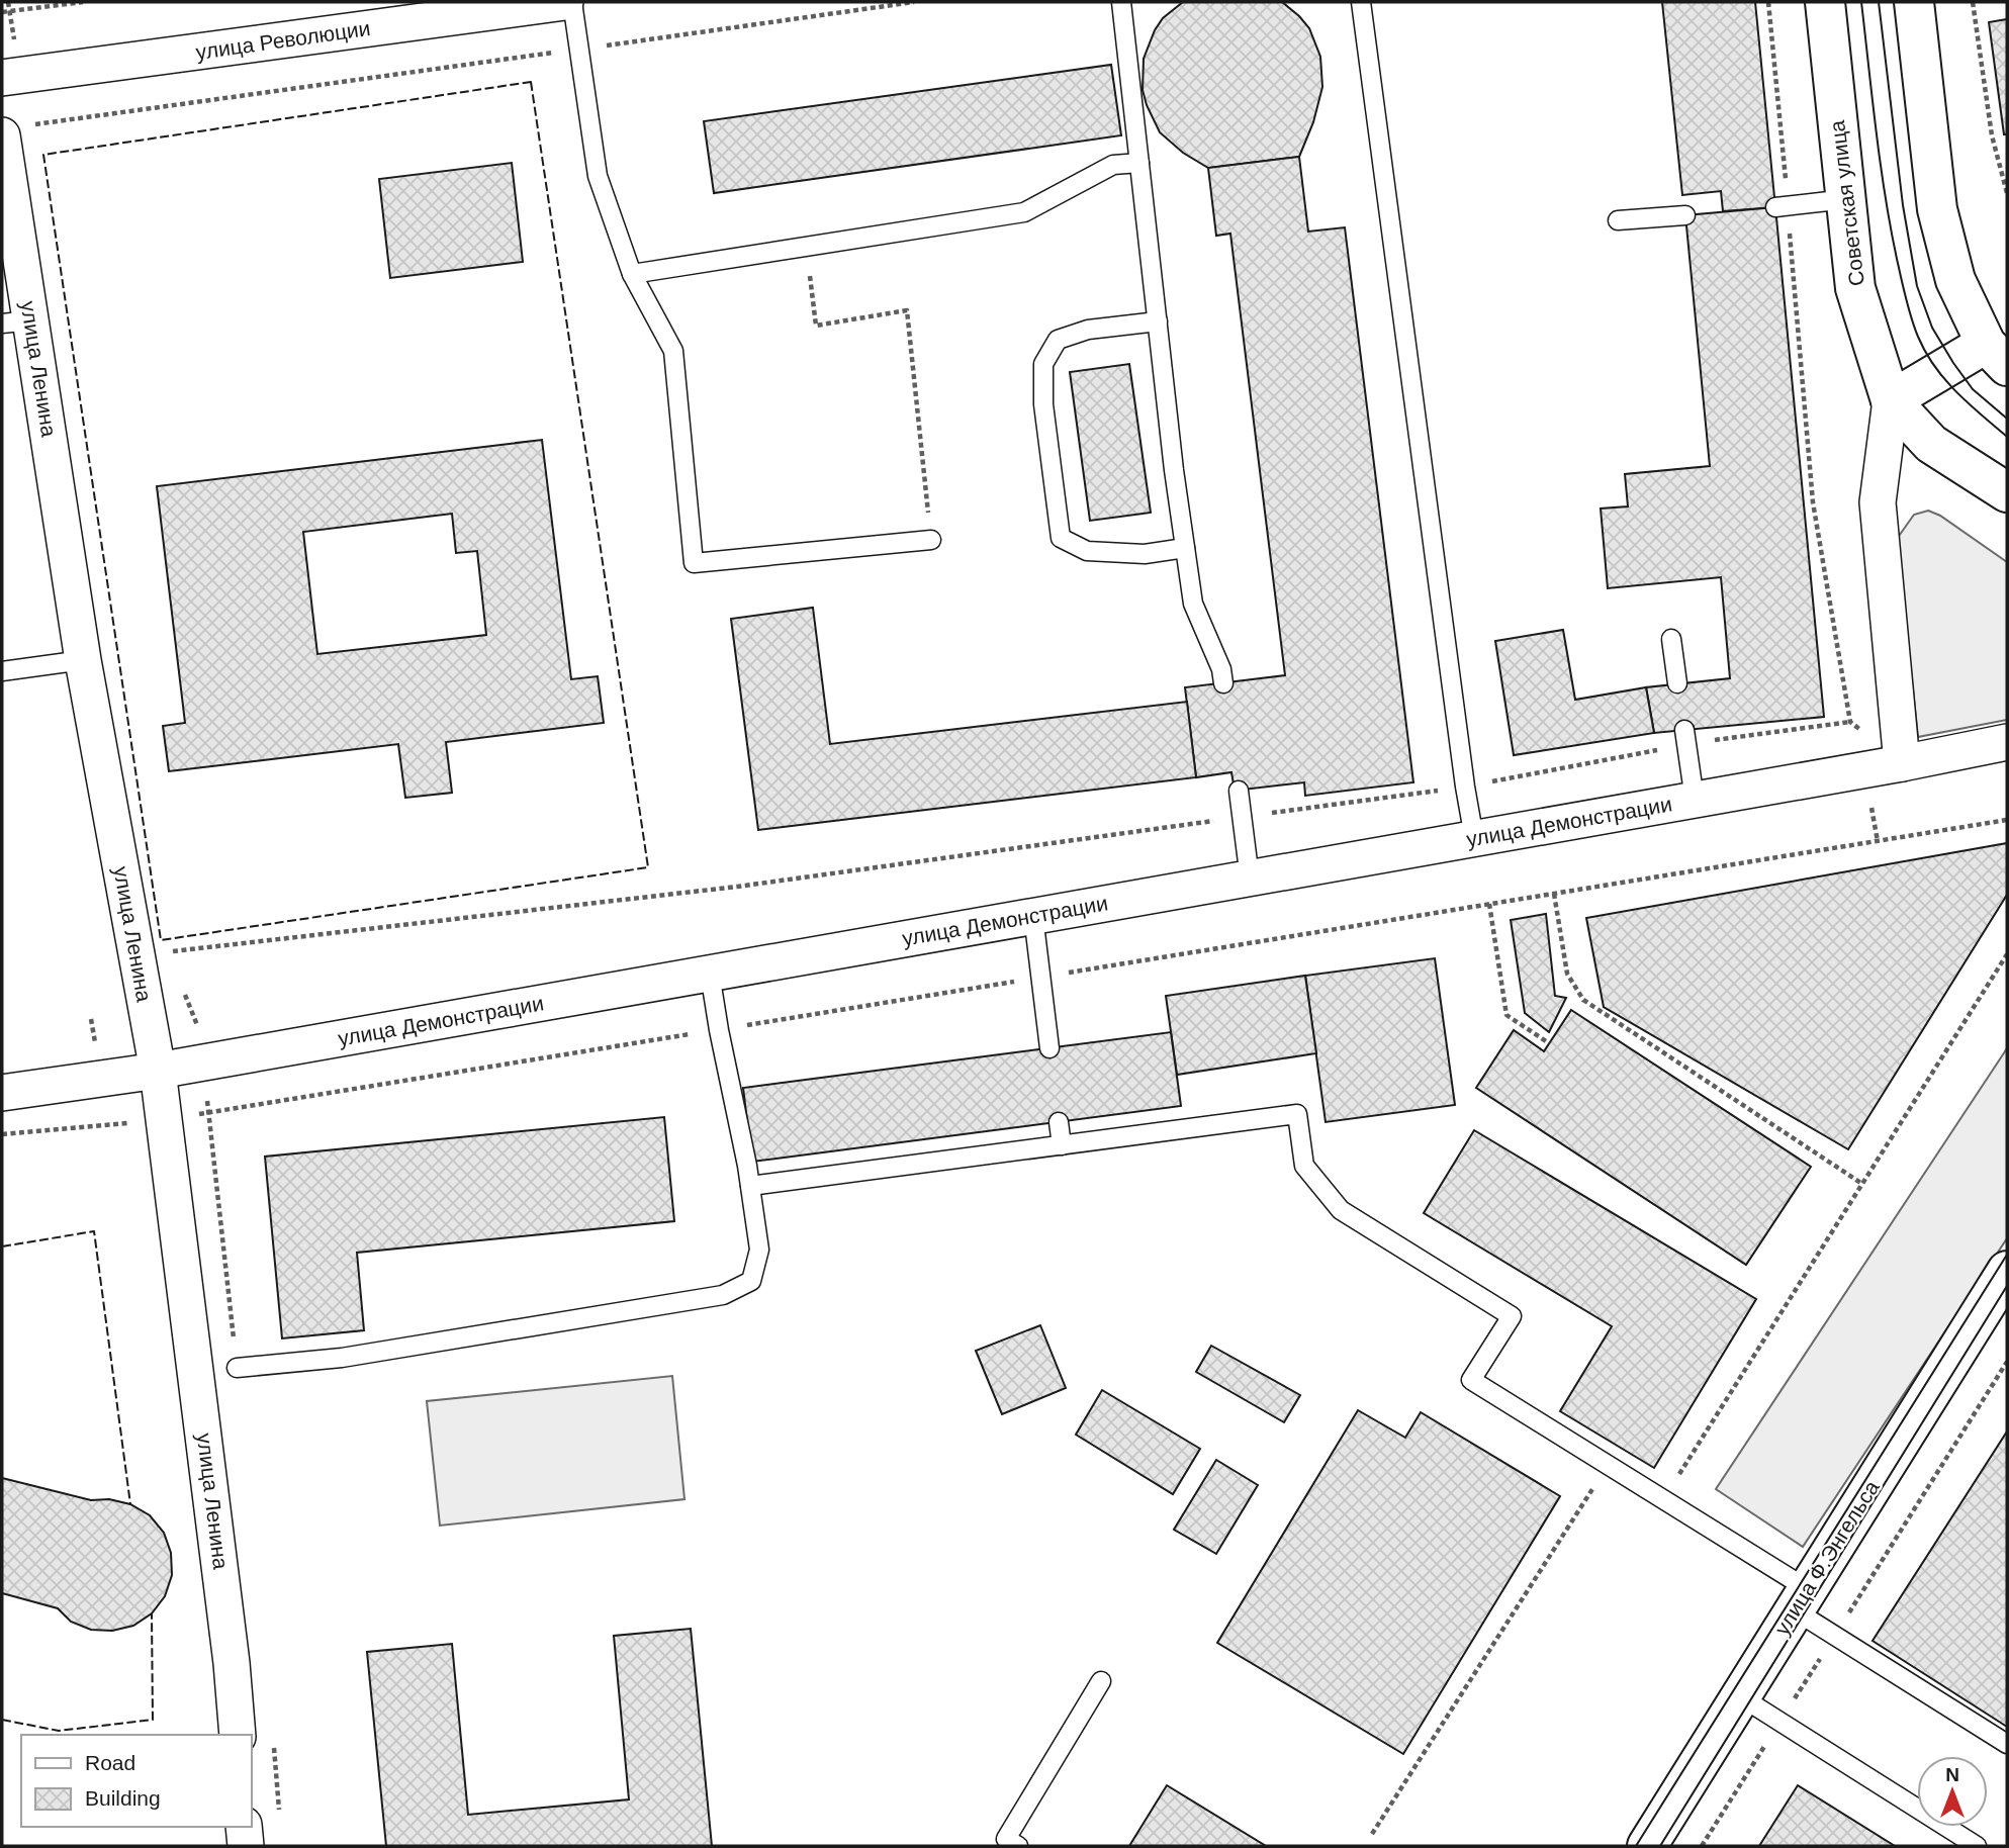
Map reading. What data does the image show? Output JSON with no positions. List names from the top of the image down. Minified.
{"streets":{"main road":["Советская улица","улица Ф.Энгельса"],"street":["улица Революции","улица Ленина","улица Демонстрации"]},"crossings":[["Советская улица","улица Демонстрации"],["улица Ленина","улица Демонстрации"]],"legend":["Road","Building"],"north":"top"}
